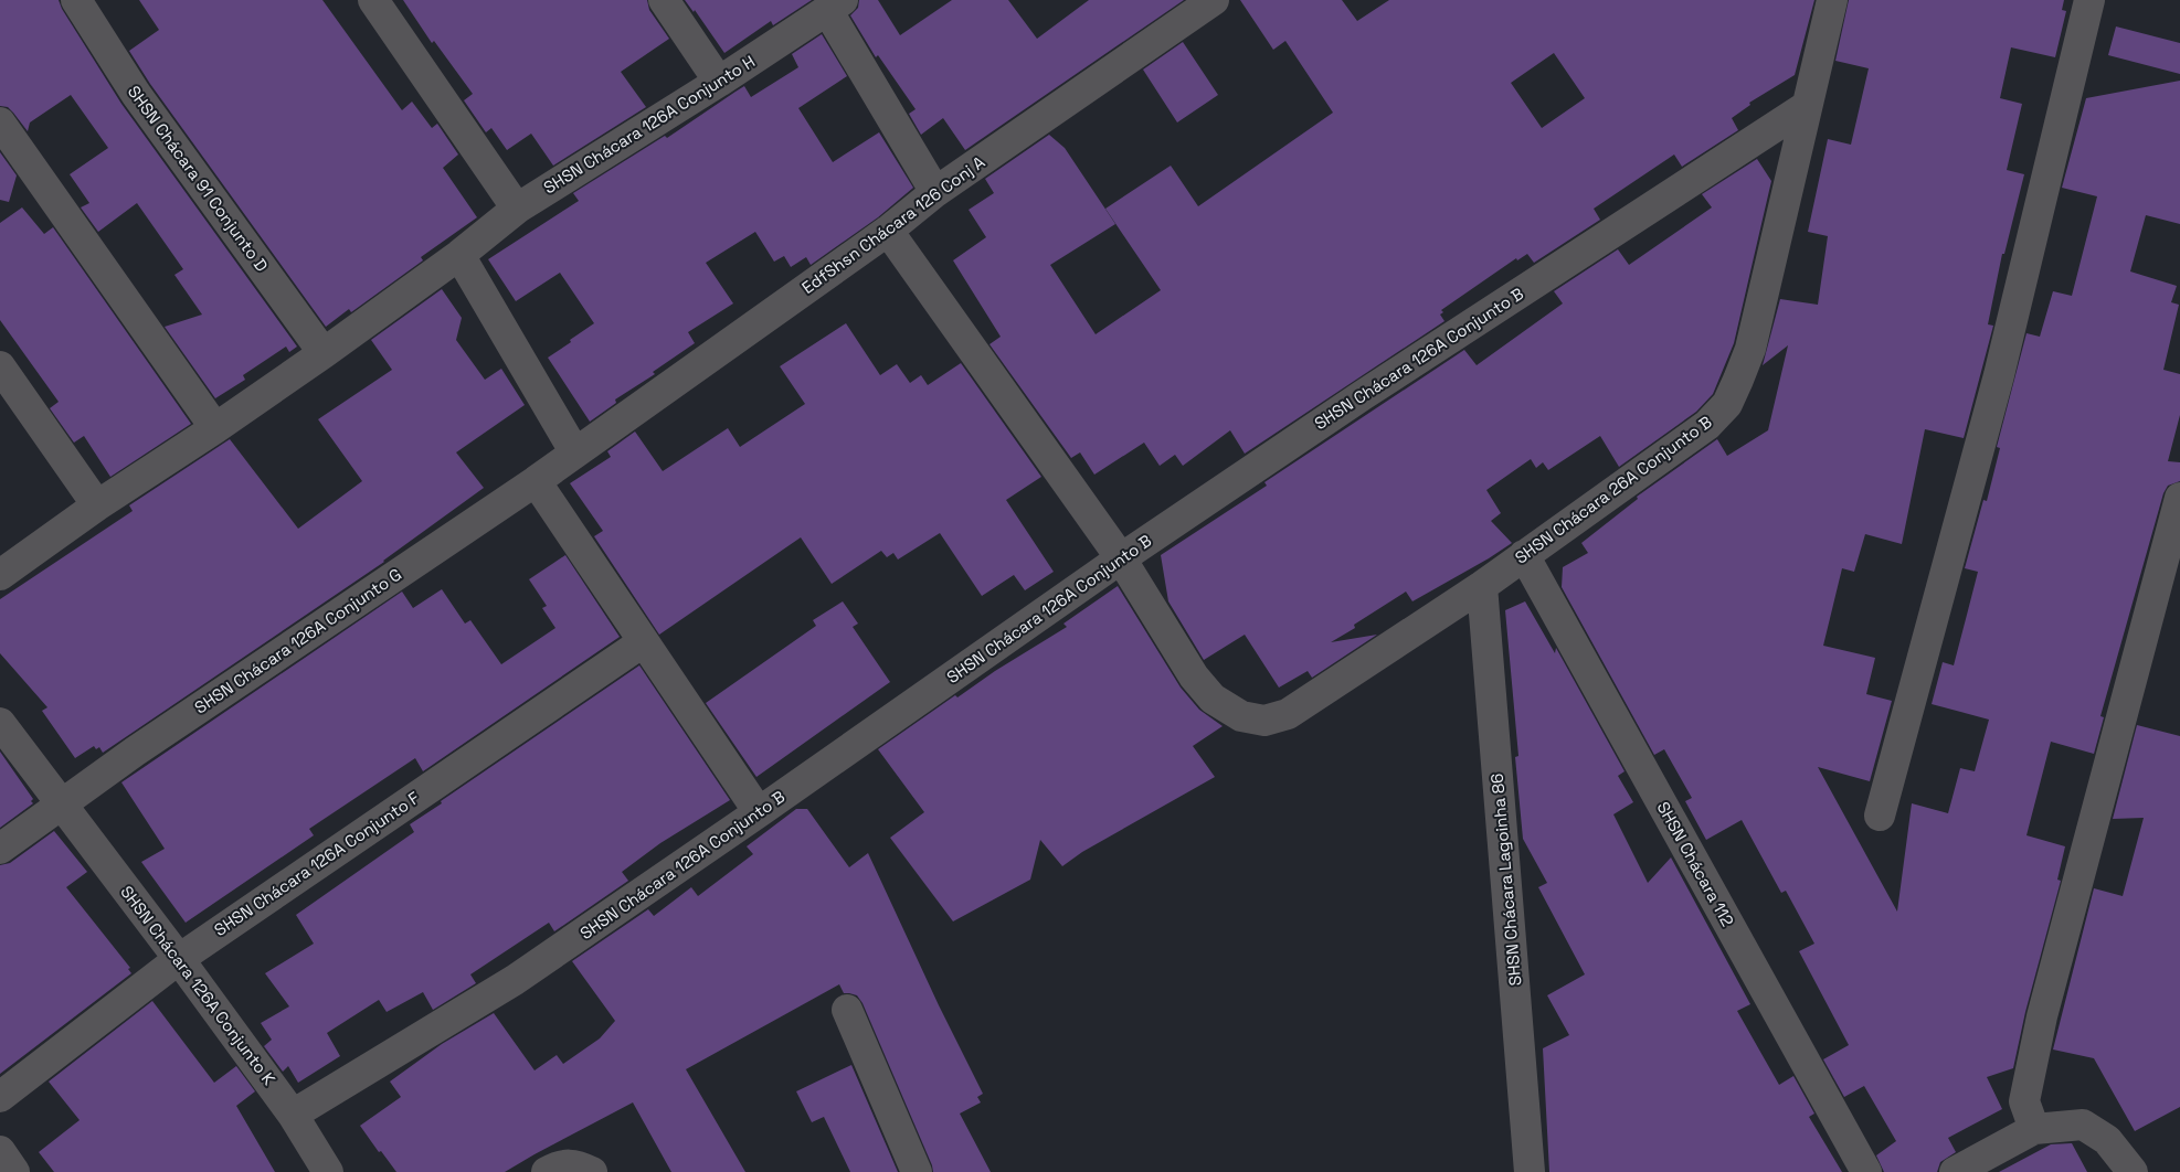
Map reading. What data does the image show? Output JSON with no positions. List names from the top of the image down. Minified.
{"streets":{"street":["SHSN Chácara 126A Conjunto H","SHSN Chácara 91 Conjunto D","EdfShsn Chácara 126 Conj A","SHSN Chácara 126A Conjunto B","SHSN Chácara 26A Conjunto B","SHSN Chácara 126A Conjunto G","SHSN Chácara 126A Conjunto F","SHSN Chácara 112","SHSN Chácara Lagoinha 86","SHSN Chácara 126A Conjunto K"]},"crossings":[["EdfShsn Chácara 126 Conj A","SHSN Chácara 126A Conjunto G"],["SHSN Chácara 126A Conjunto B","SHSN Chácara 26A Conjunto B"],["SHSN Chácara 126A Conjunto B","SHSN Chácara 126A Conjunto K"],["SHSN Chácara 26A Conjunto B","SHSN Chácara 112"],["SHSN Chácara 26A Conjunto B","SHSN Chácara Lagoinha 86"],["SHSN Chácara 126A Conjunto G","SHSN Chácara 126A Conjunto K"],["SHSN Chácara 126A Conjunto F","SHSN Chácara 126A Conjunto K"]]}
